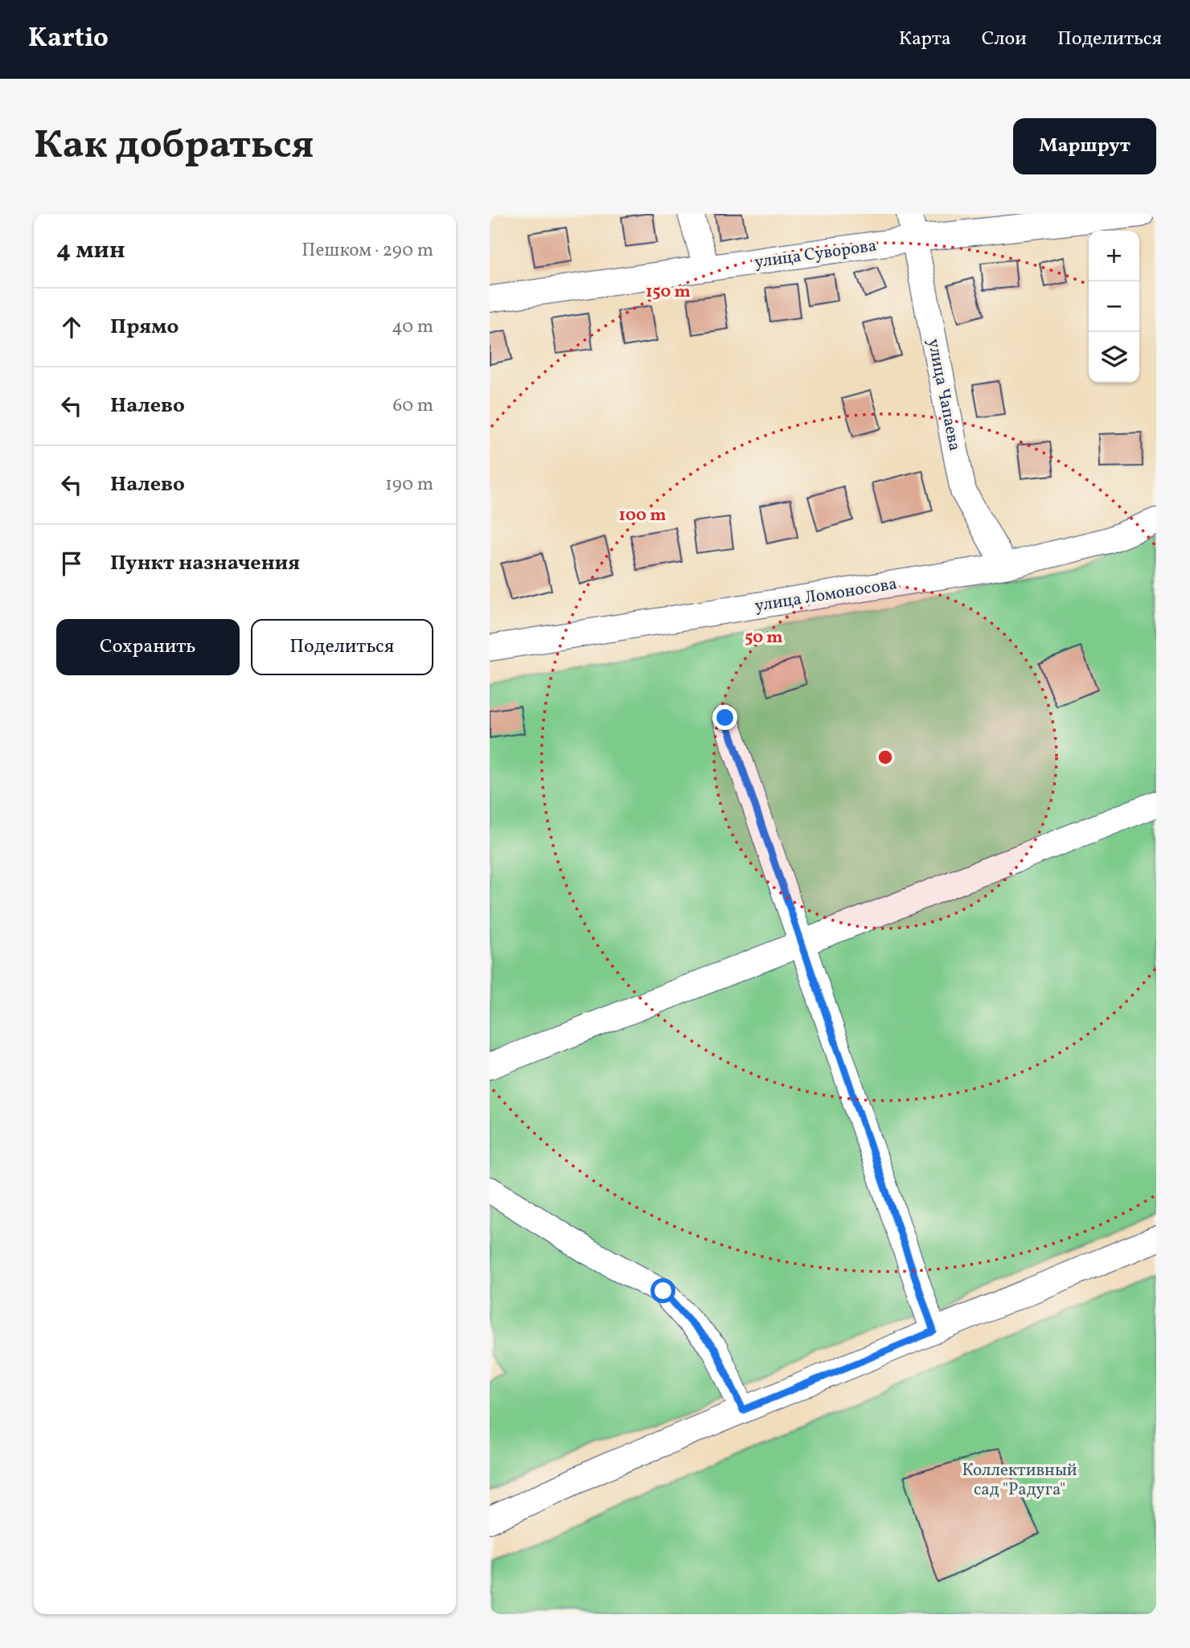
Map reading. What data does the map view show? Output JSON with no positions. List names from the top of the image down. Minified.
{"streets":{"street":["улица Суворова","улица Чапаева","улица Ломоносова"]},"crossings":[["улица Суворова","улица Чапаева"],["улица Чапаева","улица Ломоносова"]],"parks":["Коллективный сад \"Радуга\""],"page":{"header":"Kartio","nav":["Карта","Слои","Поделиться"],"buttons":["Маршрут",["Сохранить","Поделиться"]],"title":"Как добраться","heading":["4 мин","Пешком · 290 m"],"map_buttons":["+","−"],"list":[["Прямо","40 m"],["Налево","60 m"],["Налево","190 m"],"Пункт назначения"]},"rings":["150 m","100 m","50 m"]}
